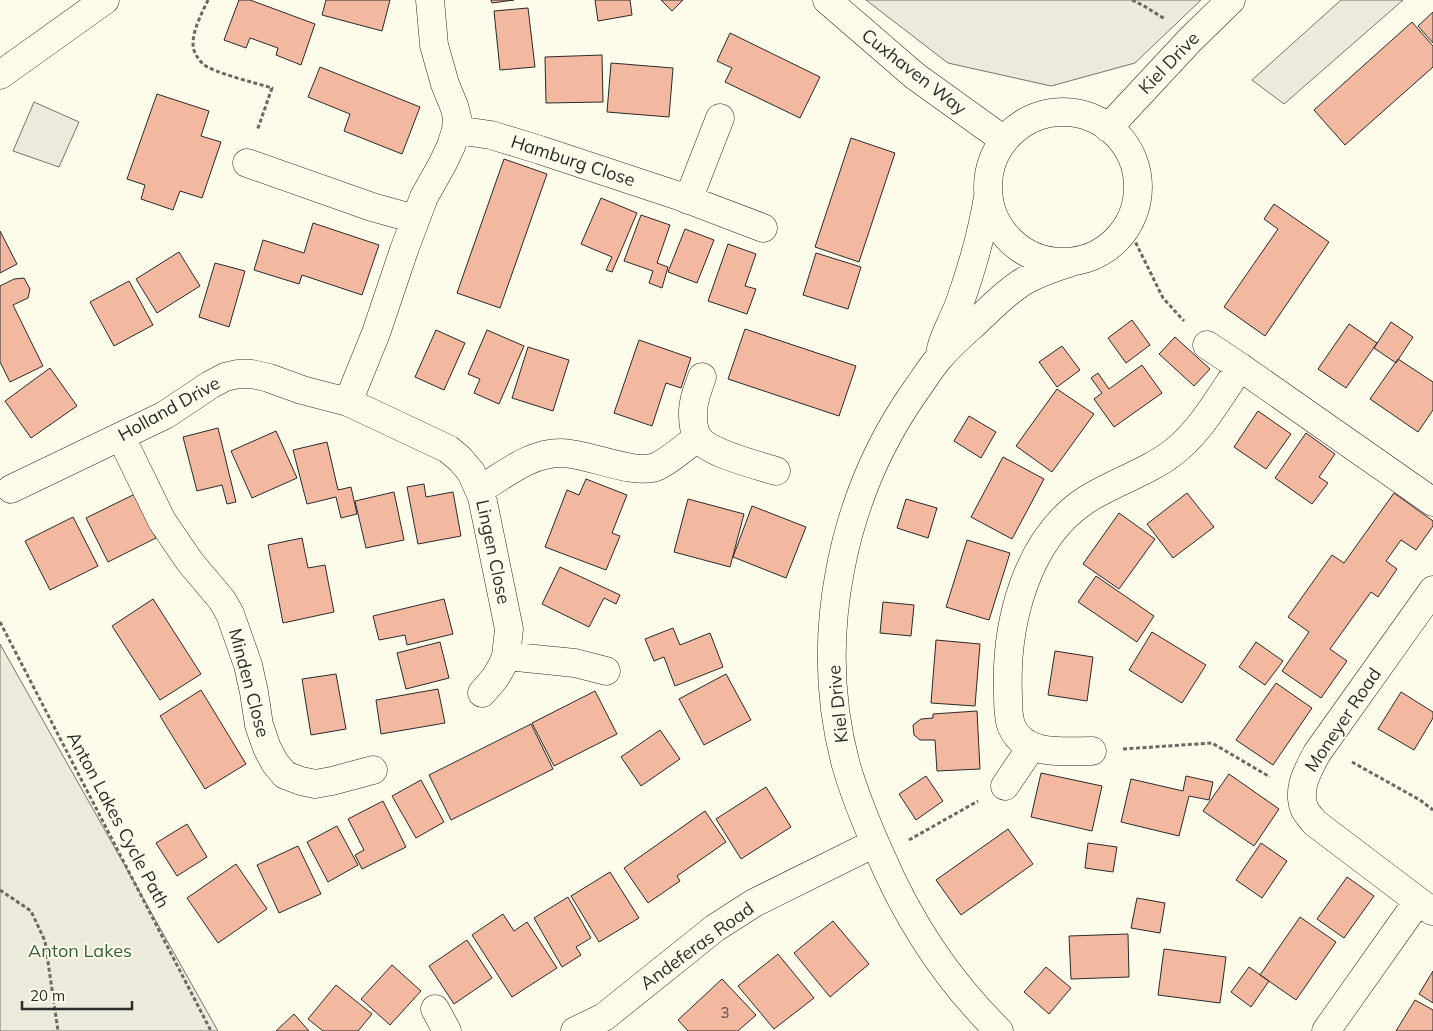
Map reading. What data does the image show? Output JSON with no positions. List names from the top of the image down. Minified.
{"streets":{"street":["Kiel Drive","Cuxhaven Way","Hamburg Close","Holland Drive","Lingen Close","Minden Close","Moneyer Road","Andeferas Road"],"path":["Anton Lakes Cycle Path"]},"crossings":[["Kiel Drive","Cuxhaven Way"],["Kiel Drive","Andeferas Road"],["Holland Drive","Lingen Close"],["Holland Drive","Minden Close"]],"parks":["Anton Lakes"],"house_numbers":["3"],"scale_bar":"20 m"}
